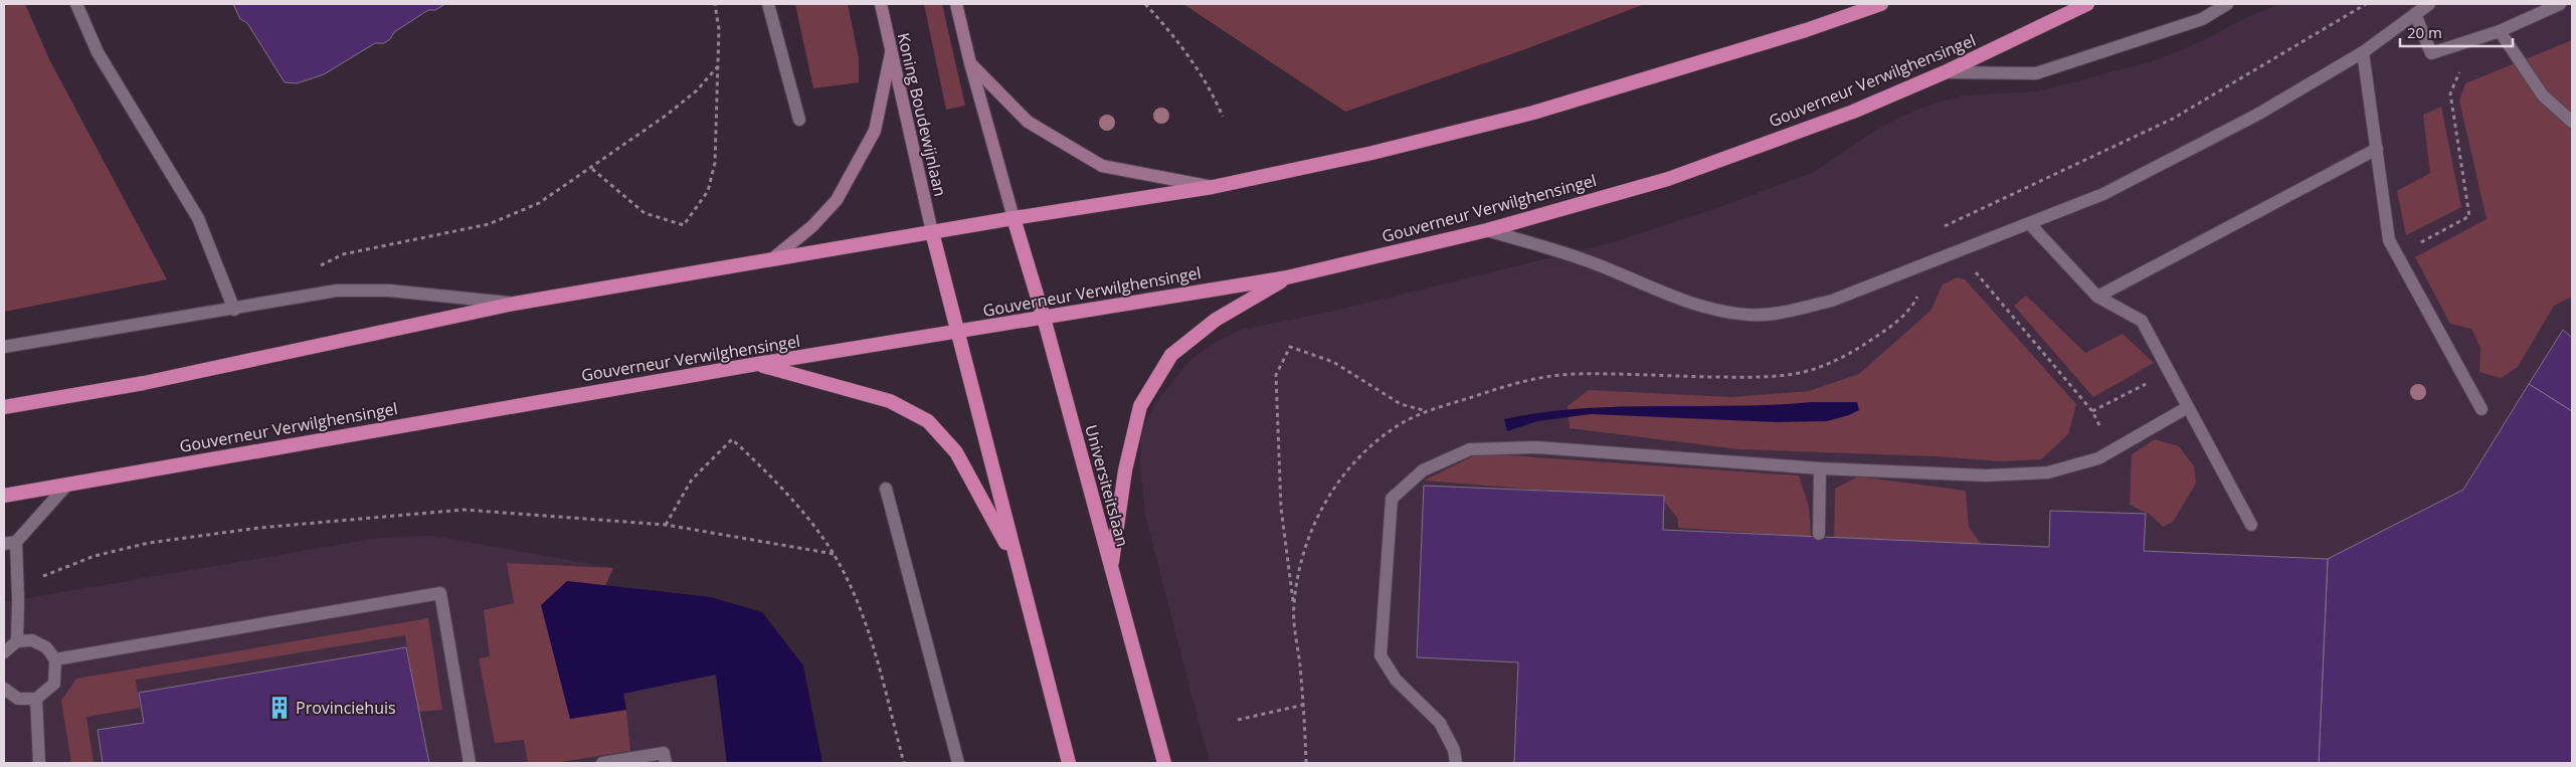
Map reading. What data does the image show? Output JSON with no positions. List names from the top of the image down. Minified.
{"streets":{"highway":["Gouverneur Verwilghensingel","Universiteitslaan"],"main road":["Koning Boudewijnlaan"]},"crossings":[["Gouverneur Verwilghensingel","Universiteitslaan"]],"places":{"building":["Provinciehuis"]},"scale_bar":"20 m"}
